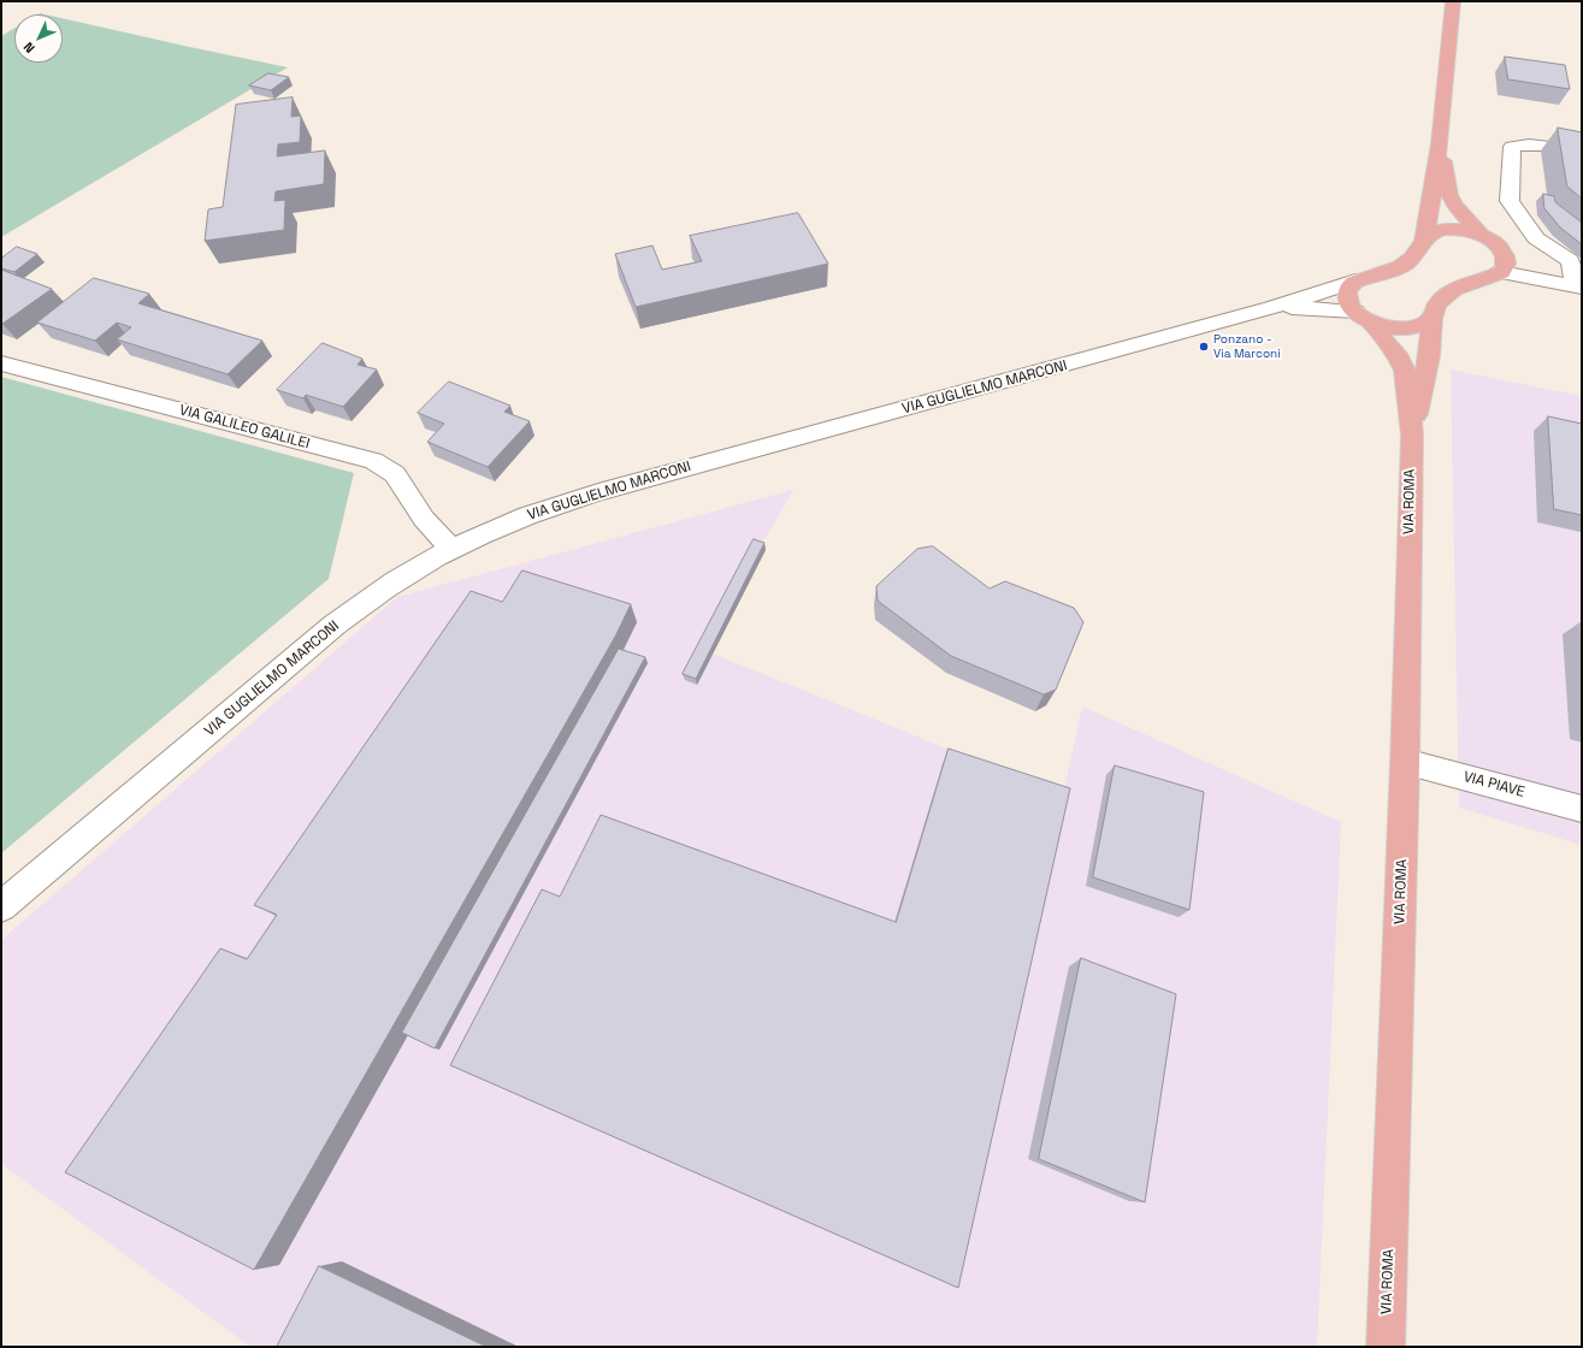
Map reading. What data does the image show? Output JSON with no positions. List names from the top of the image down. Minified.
{"streets":{"main road":["VIA ROMA"],"street":["VIA GUGLIELMO MARCONI","VIA GALILEO GALILEI","VIA PIAVE"]},"crossings":[["VIA GUGLIELMO MARCONI","VIA GALILEO GALILEI"],["VIA GUGLIELMO MARCONI","VIA ROMA"],["VIA ROMA","VIA PIAVE"]],"places":["Ponzano - Via Marconi"],"north":"bottom left"}
